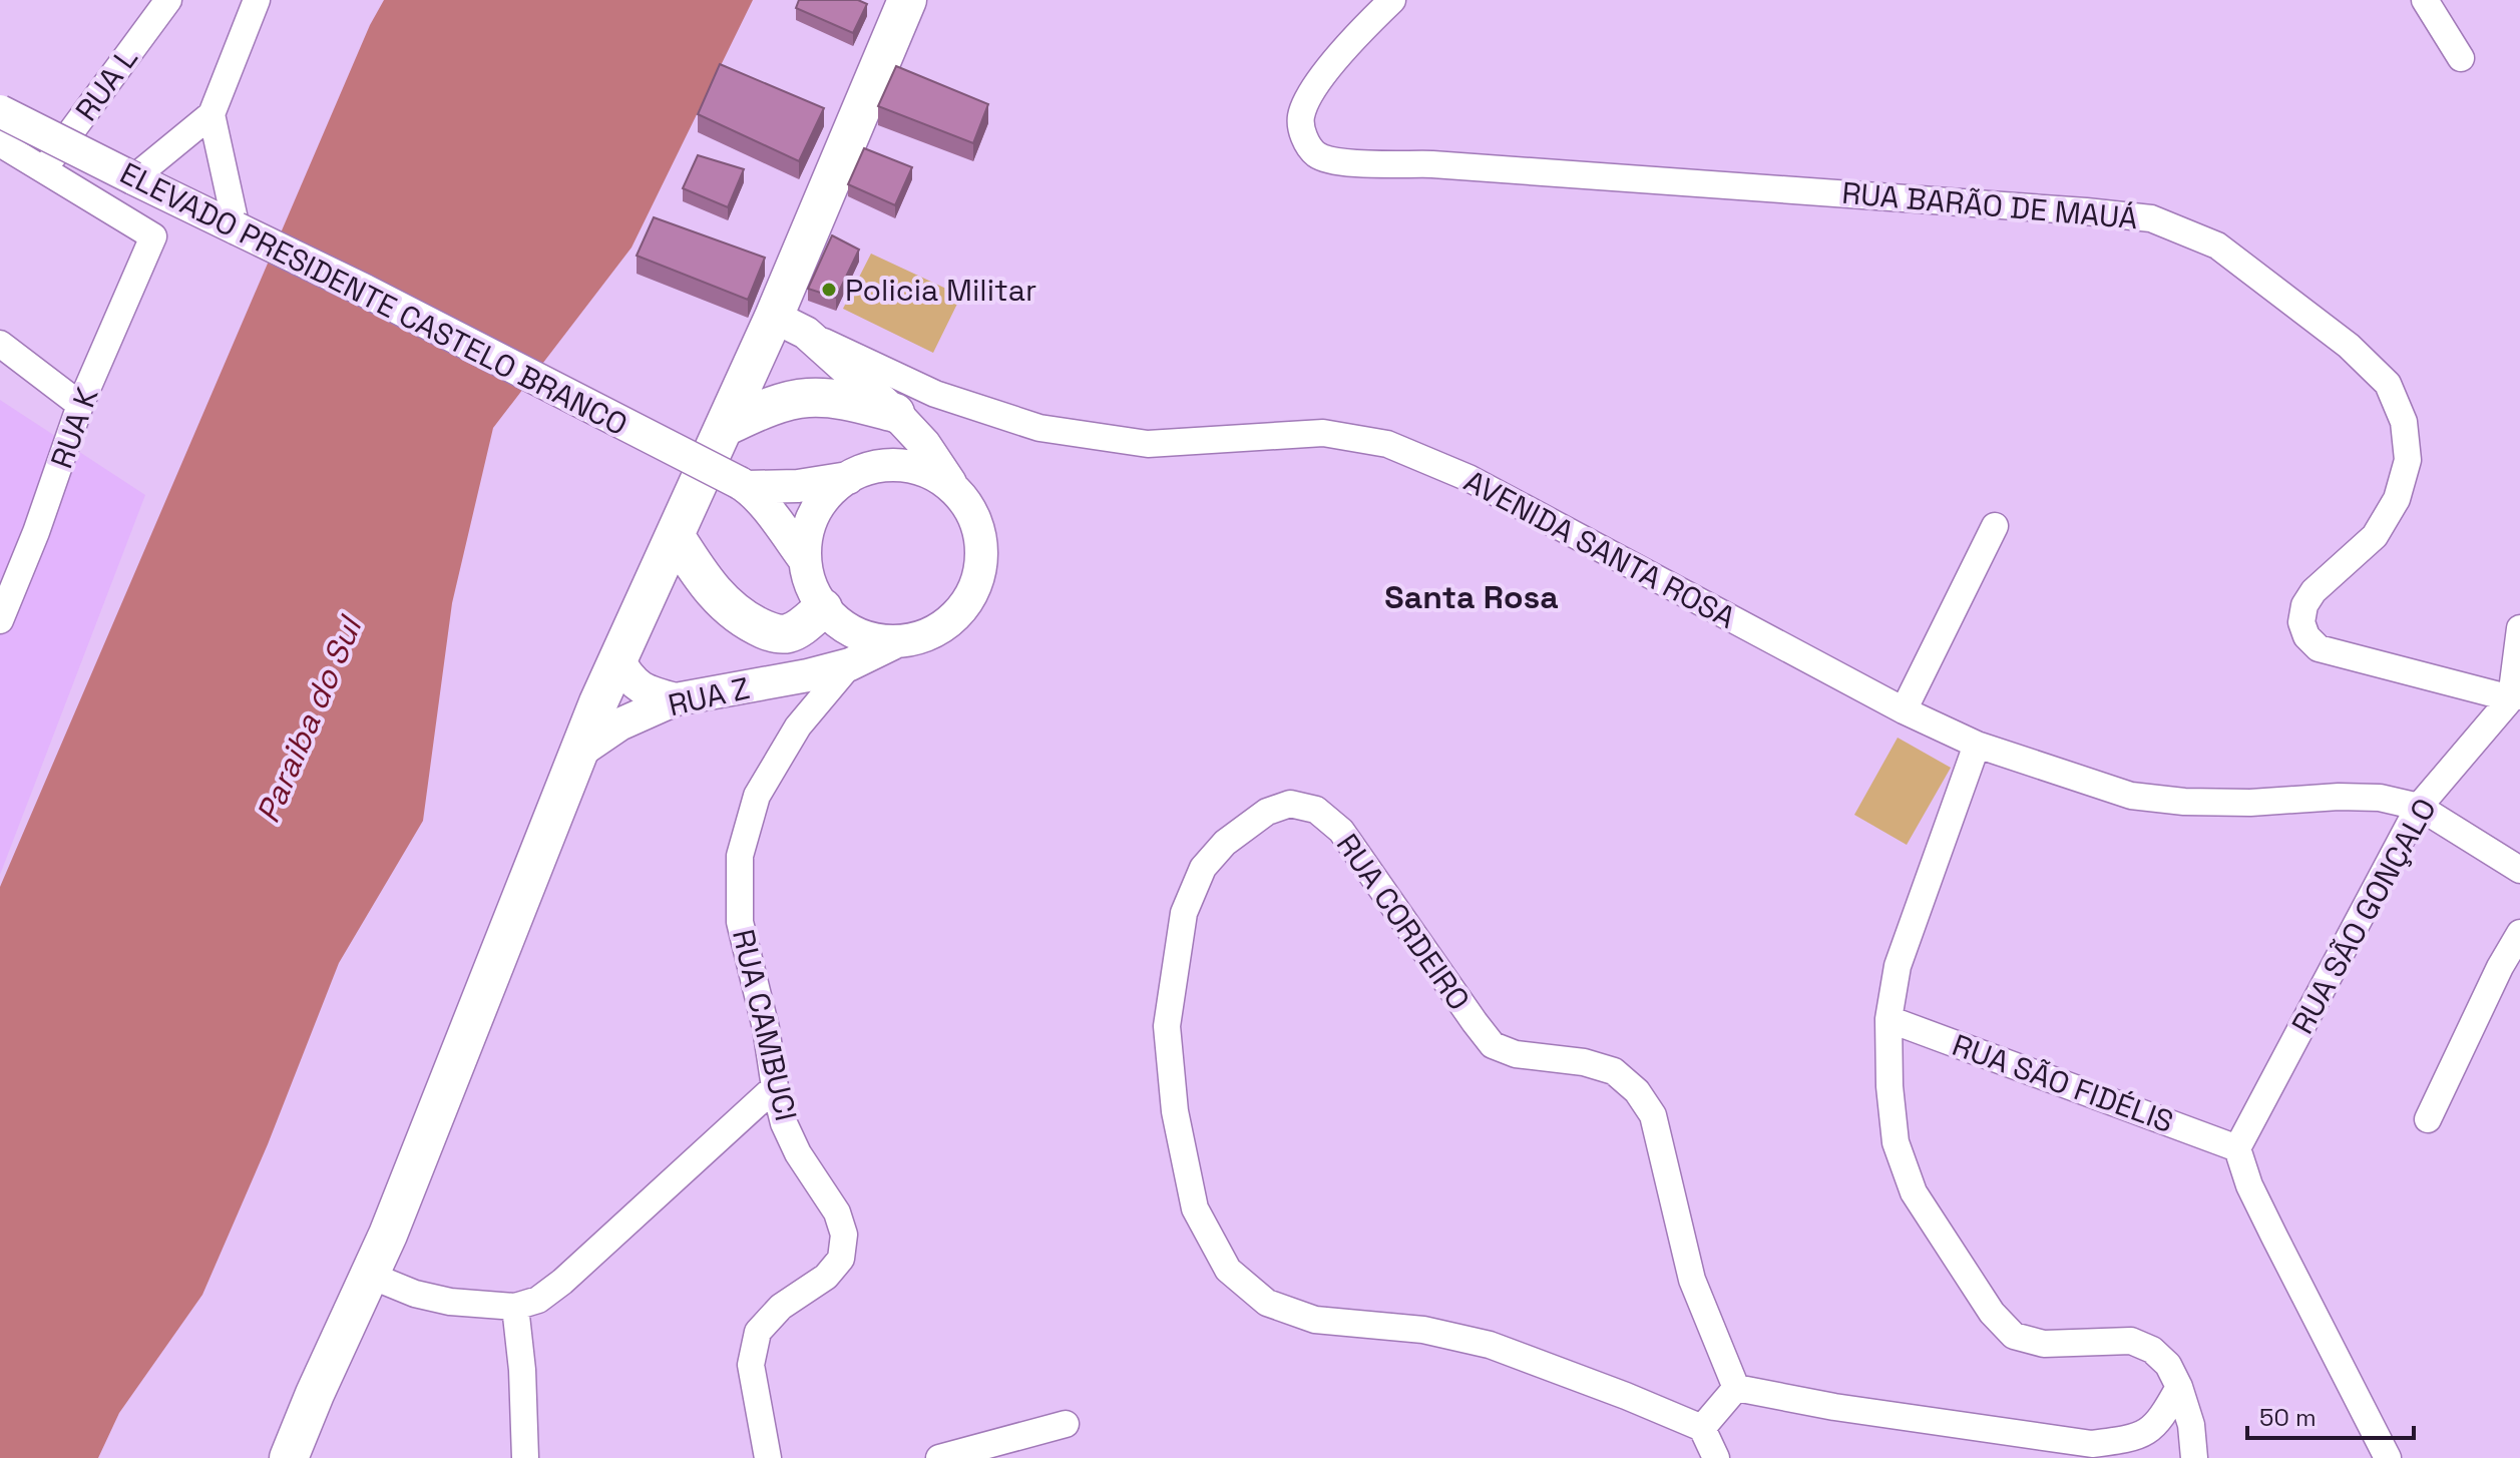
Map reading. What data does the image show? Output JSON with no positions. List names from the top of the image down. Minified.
{"streets":{"street":["RUA L","RUA BARÃO DE MAUÁ","ELEVADO PRESIDENTE CASTELO BRANCO","RUA K","AVENIDA SANTA ROSA","RUA Z","RUA SÃO GONÇALO","RUA CORDEIRO","RUA CAMBUCI","RUA SÃO FIDÉLIS"]},"crossings":[["RUA L","RUA K"],["RUA BARÃO DE MAUÁ","RUA SÃO GONÇALO"],["AVENIDA SANTA ROSA","RUA SÃO GONÇALO"],["RUA Z","RUA CAMBUCI"],["RUA SÃO GONÇALO","RUA SÃO FIDÉLIS"]],"districts":["Santa Rosa"],"water":["Paraiba do Sul"],"places":["Policia Militar"],"scale_bar":"50 m"}
